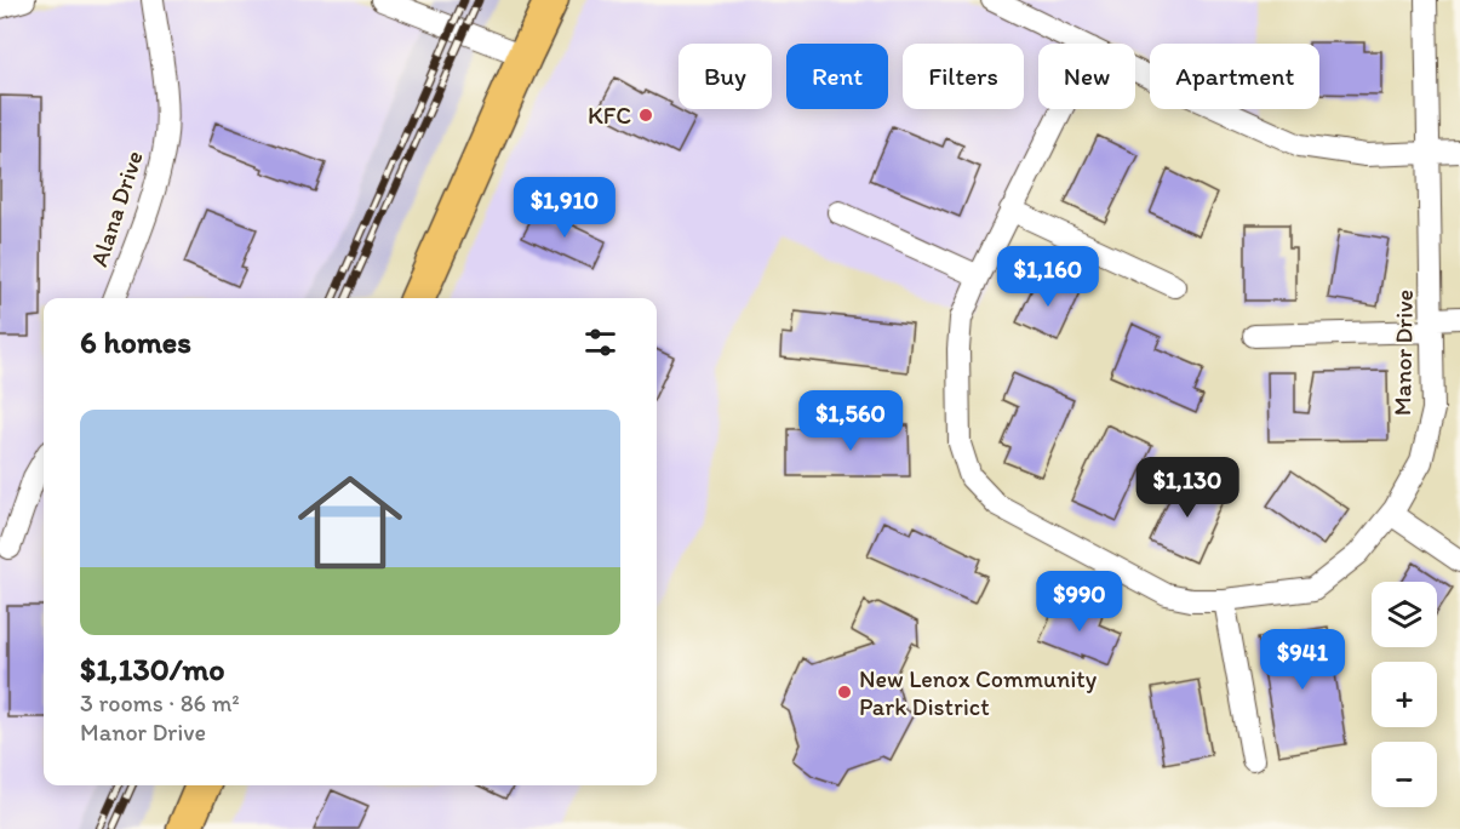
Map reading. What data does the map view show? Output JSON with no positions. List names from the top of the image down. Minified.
{"streets":{"street":["Alana Drive","Manor Drive"]},"places":["KFC","New Lenox Community Park District"],"page":{"chip":["Buy","Rent","Filters","New","Apartment"],"price":["$1,910","$1,160","$1,560","$1,130","$990","$941"],"heading":"6 homes","list":[{"name":"$1,130/mo","note":"3 rooms · 86 m² · Manor Drive"}],"map_buttons":["+","−"]}}
